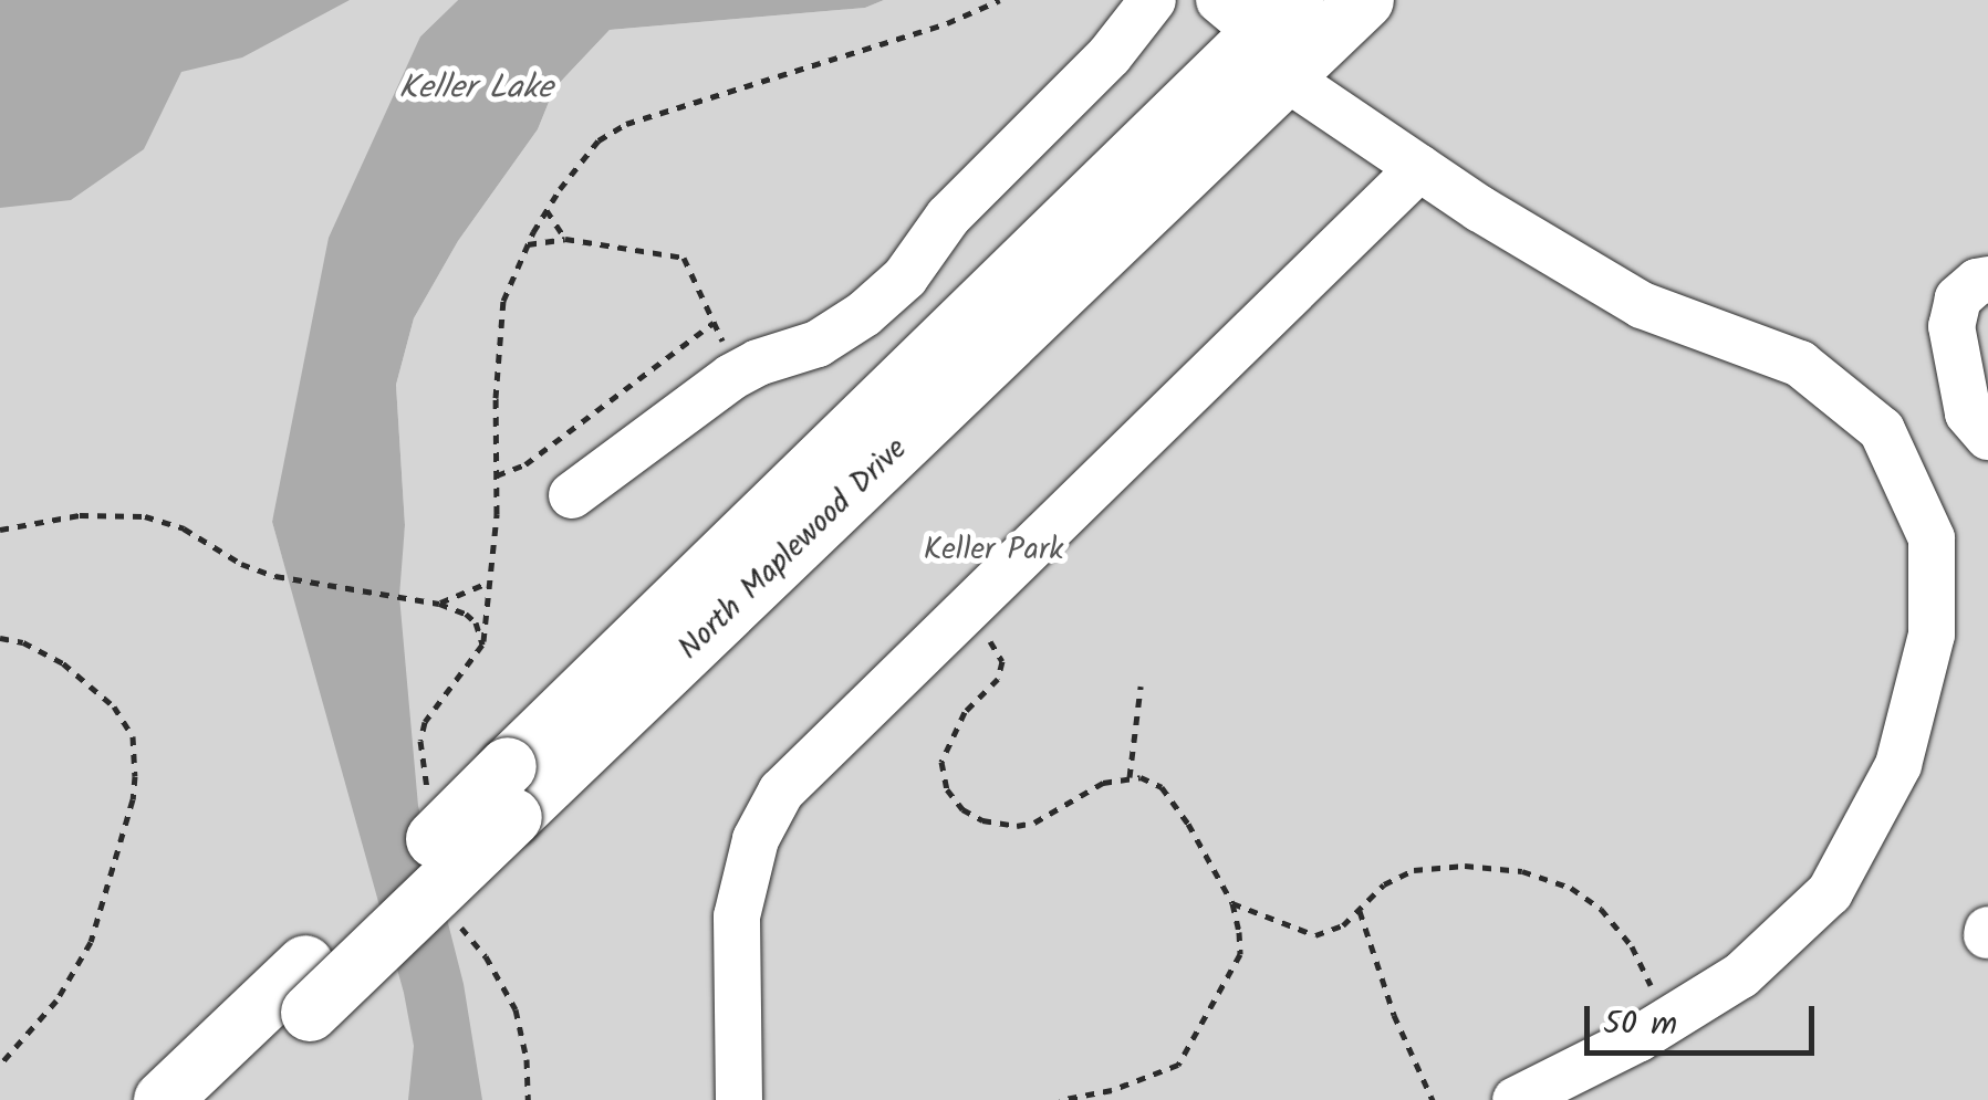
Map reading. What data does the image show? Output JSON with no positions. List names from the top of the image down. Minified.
{"streets":{"main road":["North Maplewood Drive"]},"water":["Keller Lake"],"parks":["Keller Park"],"scale_bar":"50 m"}
